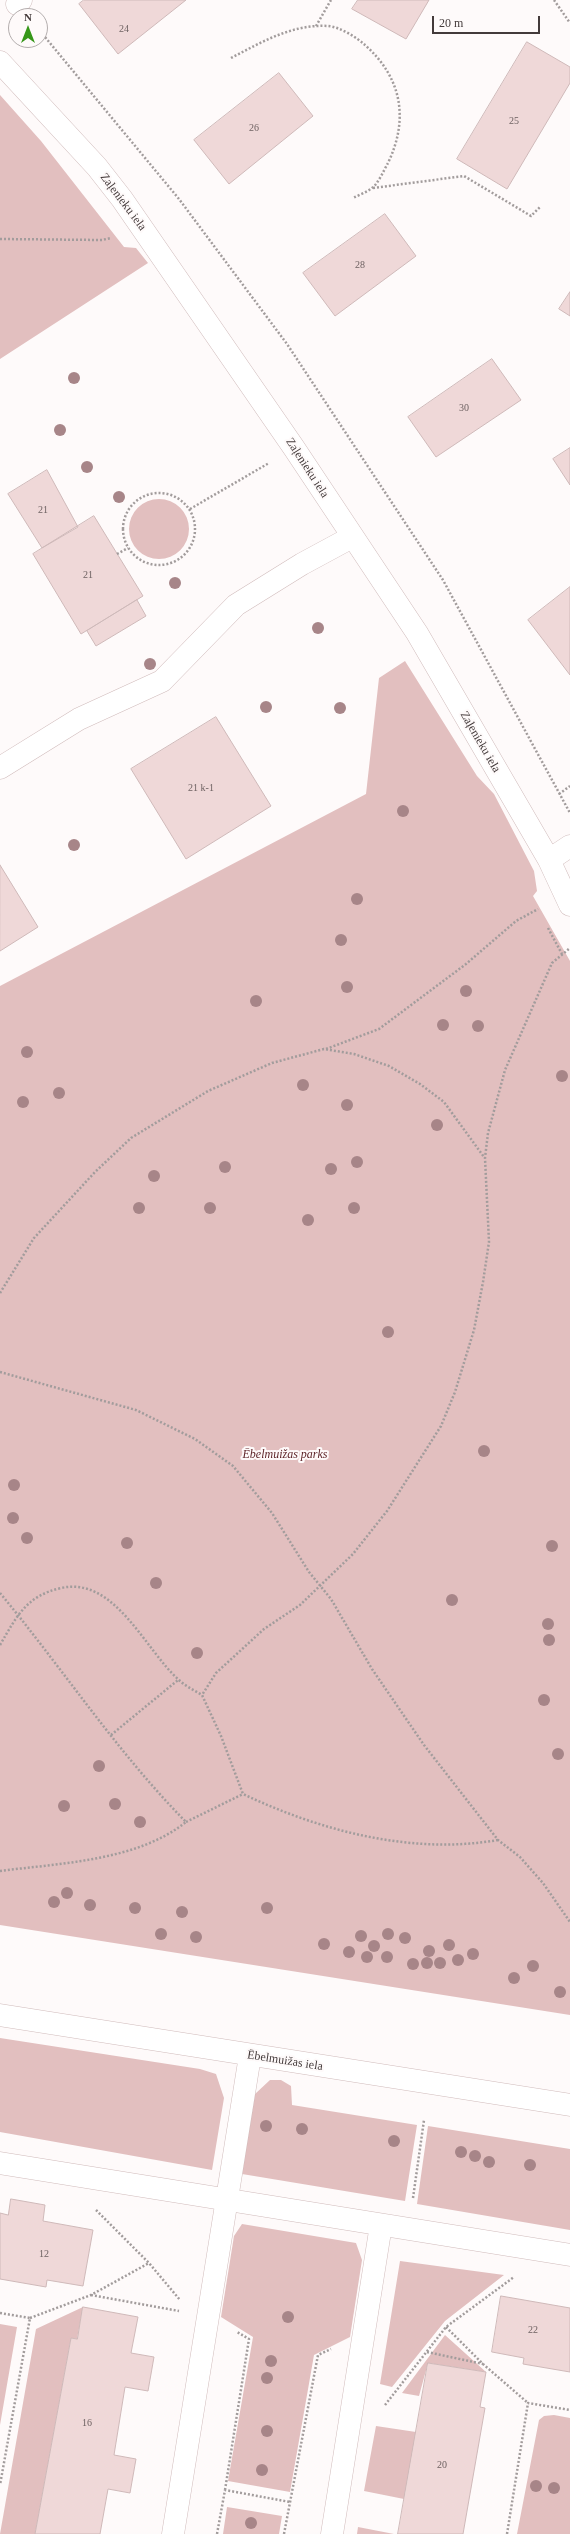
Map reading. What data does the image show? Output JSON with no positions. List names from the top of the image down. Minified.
{"streets":{"street":["Zaļenieku iela","Ēbelmuižas iela"]},"parks":["Ēbelmuižas parks"],"house_numbers":["24","25","26","28","30","21","21","21 k-1","12","22","16","20"],"scale_bar":"20 m","north":"top"}
